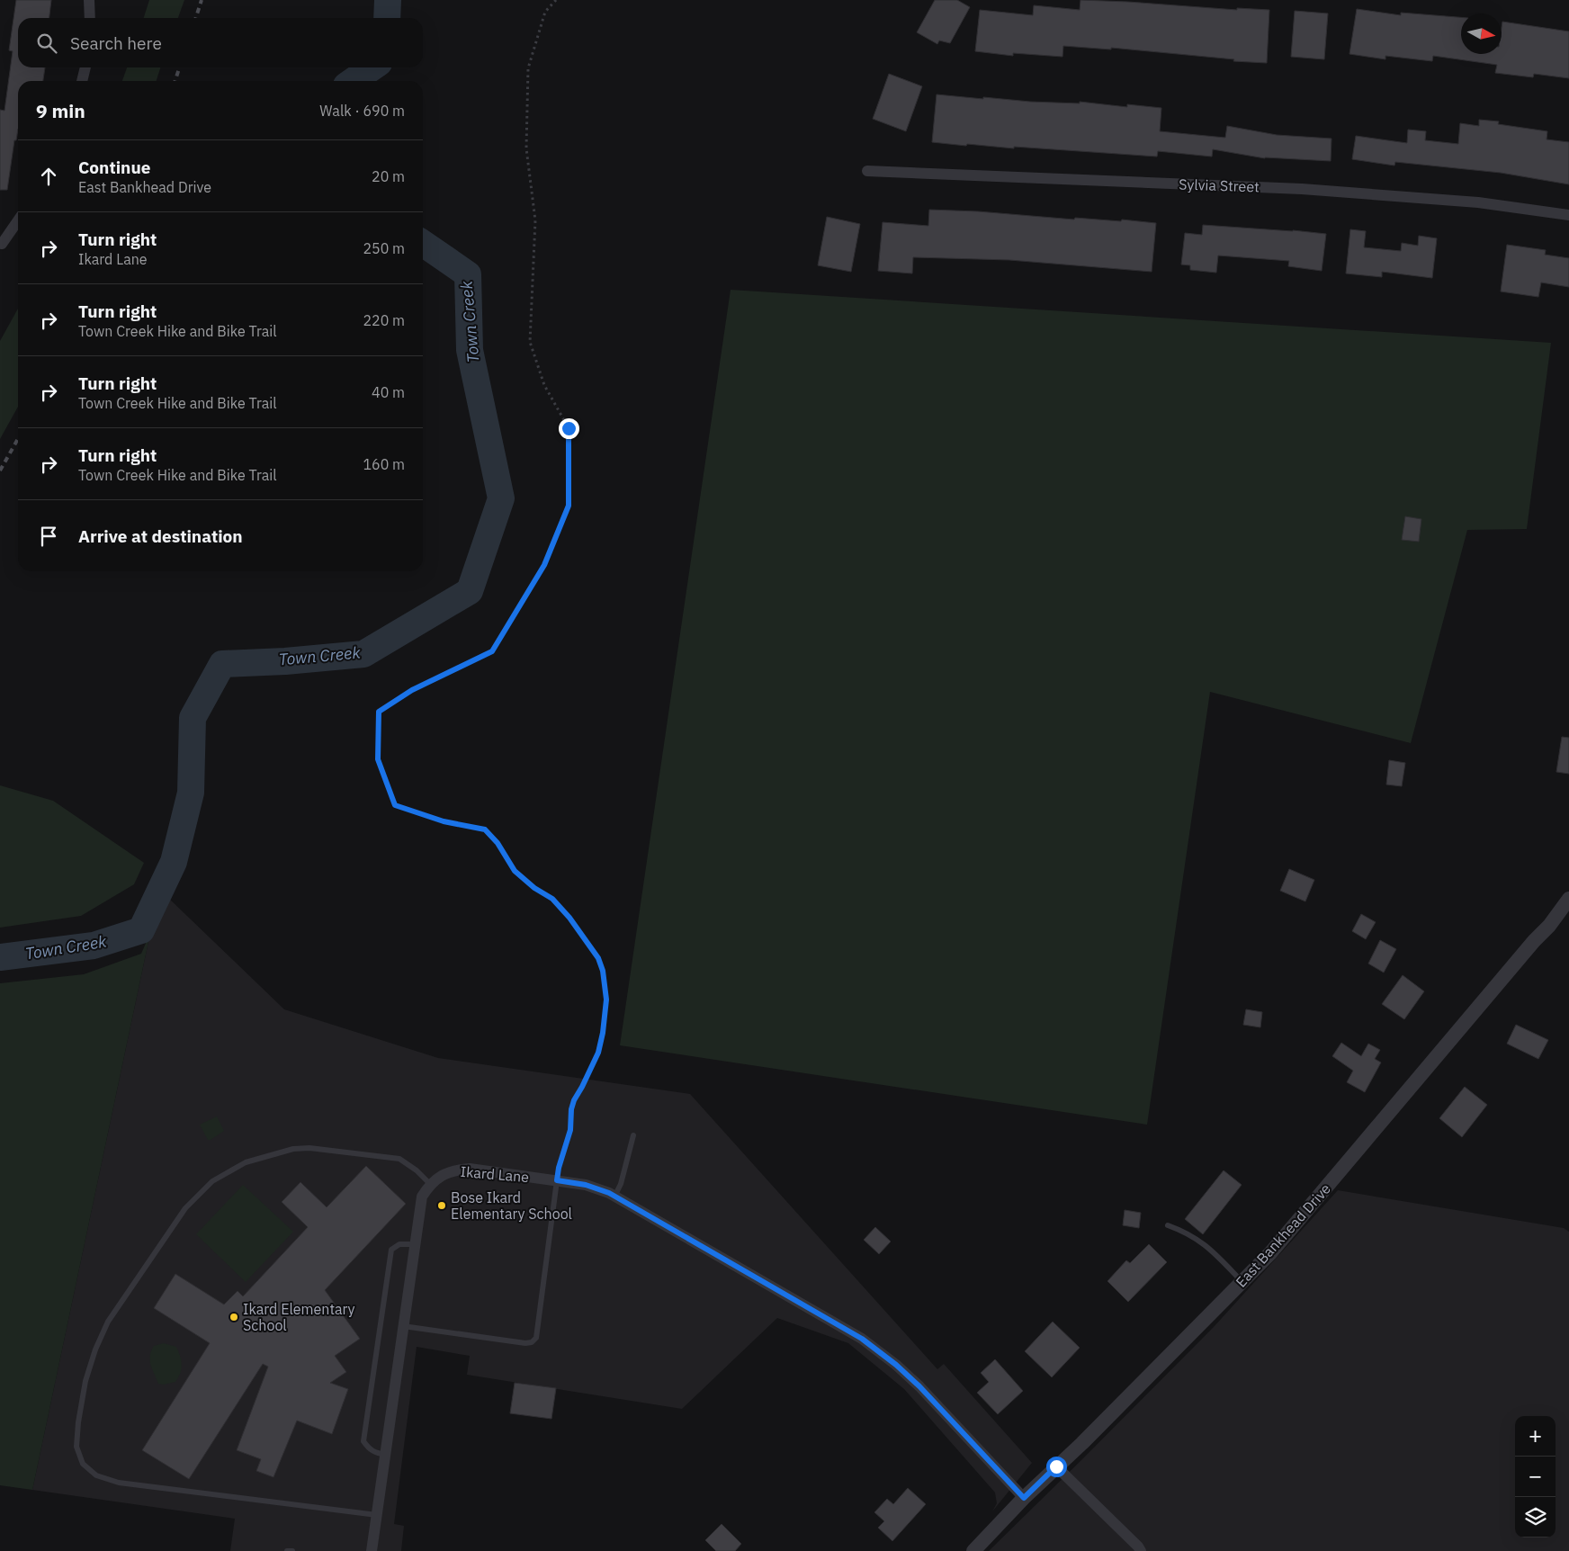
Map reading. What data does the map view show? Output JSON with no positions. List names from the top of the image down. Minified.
{"streets":{"street":["Sylvia Street","Ikard Lane","East Bankhead Drive"]},"crossings":[["Ikard Lane","East Bankhead Drive"]],"water":["Town Creek"],"places":["Bose Ikard Elementary School","Ikard Elementary School"],"north":"right","page":{"search":"Search here","heading":["9 min","Walk · 690 m"],"list":[["Continue","East Bankhead Drive","20 m"],["Turn right","Ikard Lane","250 m"],["Turn right","Town Creek Hike and Bike Trail","220 m"],["Turn right","Town Creek Hike and Bike Trail","40 m"],["Turn right","Town Creek Hike and Bike Trail","160 m"],"Arrive at destination"],"map_buttons":["+","−"]}}
